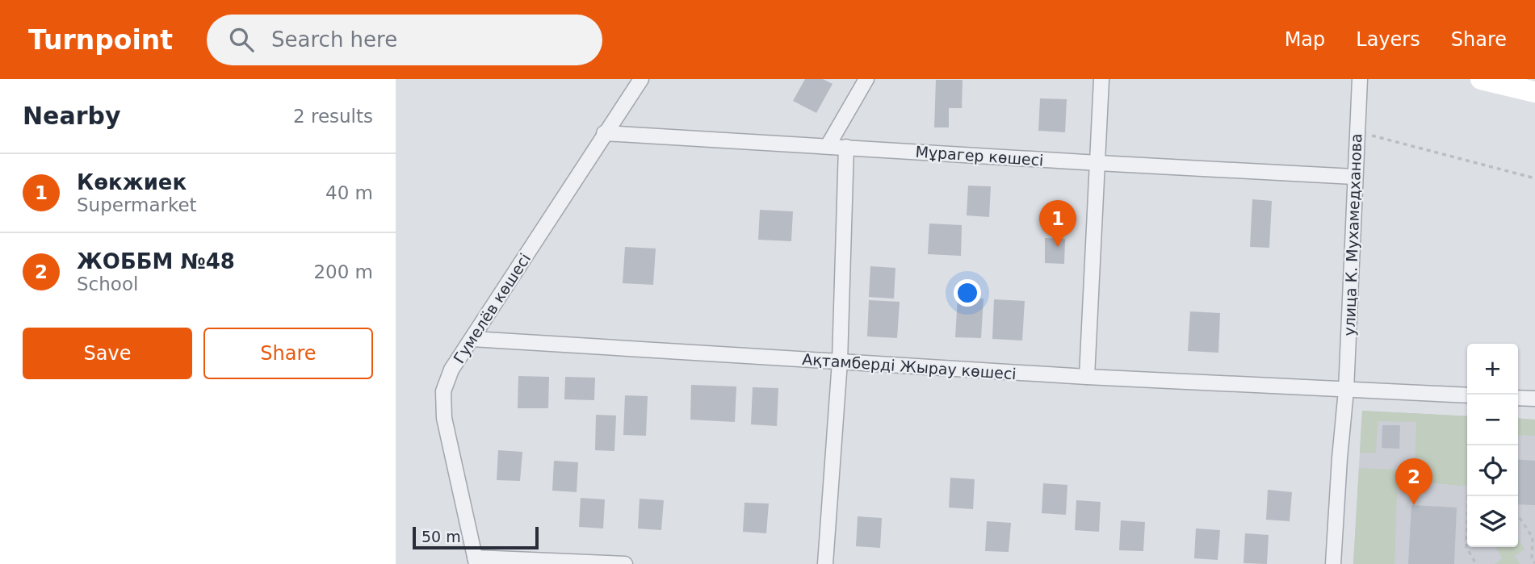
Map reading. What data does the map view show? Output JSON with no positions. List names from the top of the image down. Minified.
{"streets":{"street":["Мұрагер көшесі","улица К. Мухамедханова","Гумелёв көшесі","Ақтамберді Жырау көшесі"]},"crossings":[["Мұрагер көшесі","улица К. Мухамедханова"],["Мұрагер көшесі","Гумелёв көшесі"],["улица К. Мухамедханова","Ақтамберді Жырау көшесі"],["Гумелёв көшесі","Ақтамберді Жырау көшесі"]],"scale_bar":"50 m","page":{"header":"Turnpoint","search":"Search here","nav":["Map","Layers","Share"],"heading":["Nearby","2 results"],"list":[{"mark":"1","name":"Көкжиек","note":"Supermarket","value":"40 m"},{"mark":"2","name":"ЖОББМ №48","note":"School","value":"200 m"}],"pins":["1","2"],"buttons":["Save","Share"],"map_buttons":["+","−"],"scale":"50 m"}}
